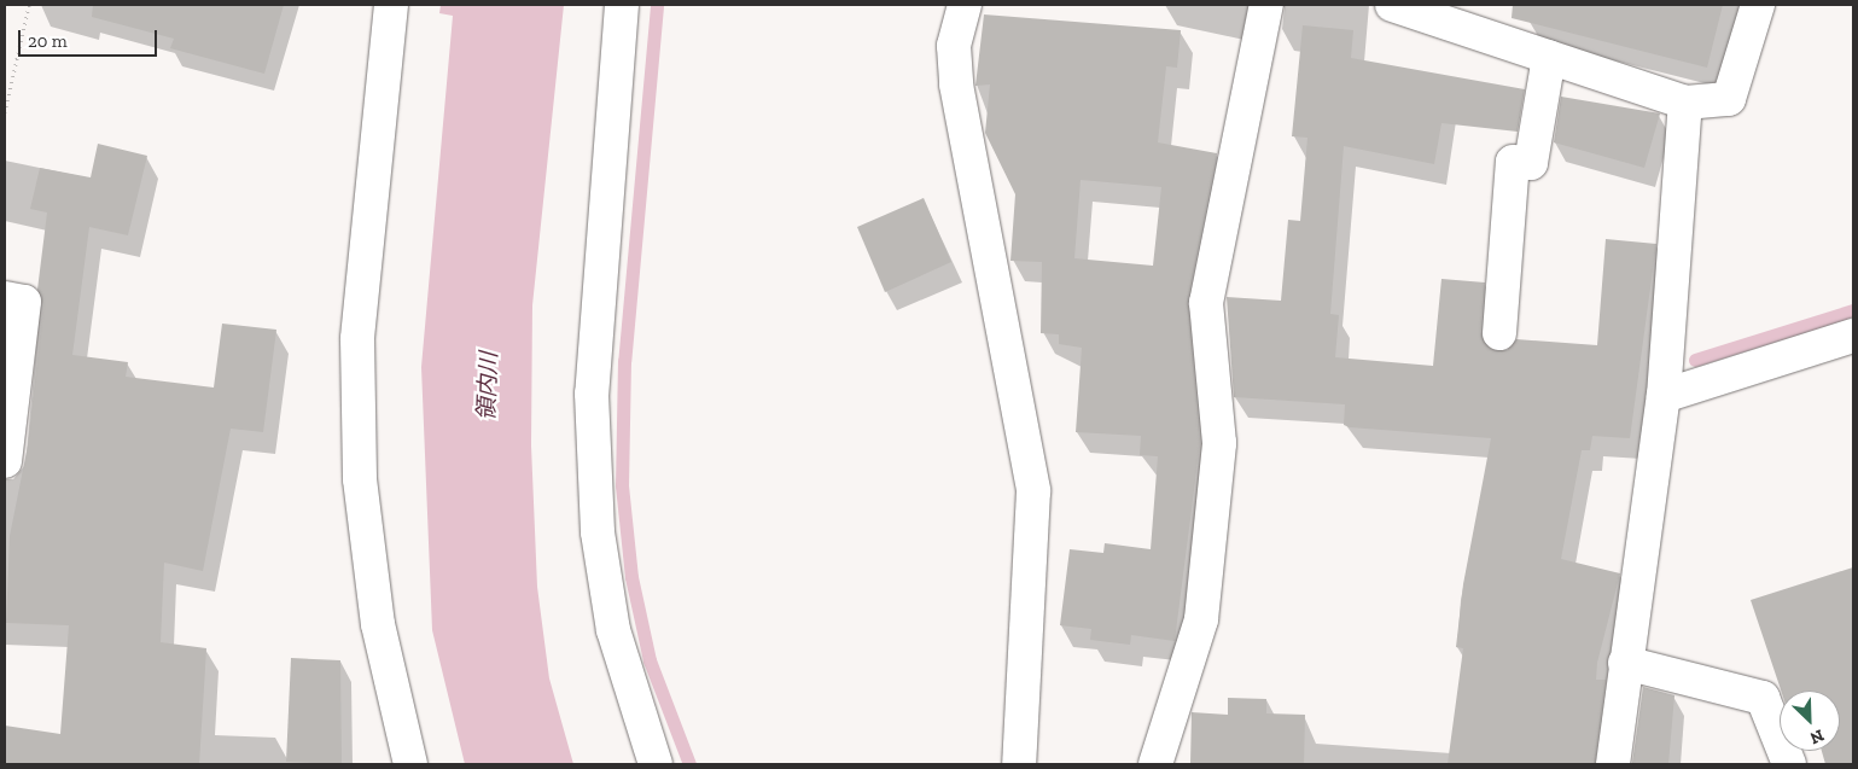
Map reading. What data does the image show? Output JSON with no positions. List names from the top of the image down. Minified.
{"water":["領内川"],"scale_bar":"20 m","north":"bottom right"}
